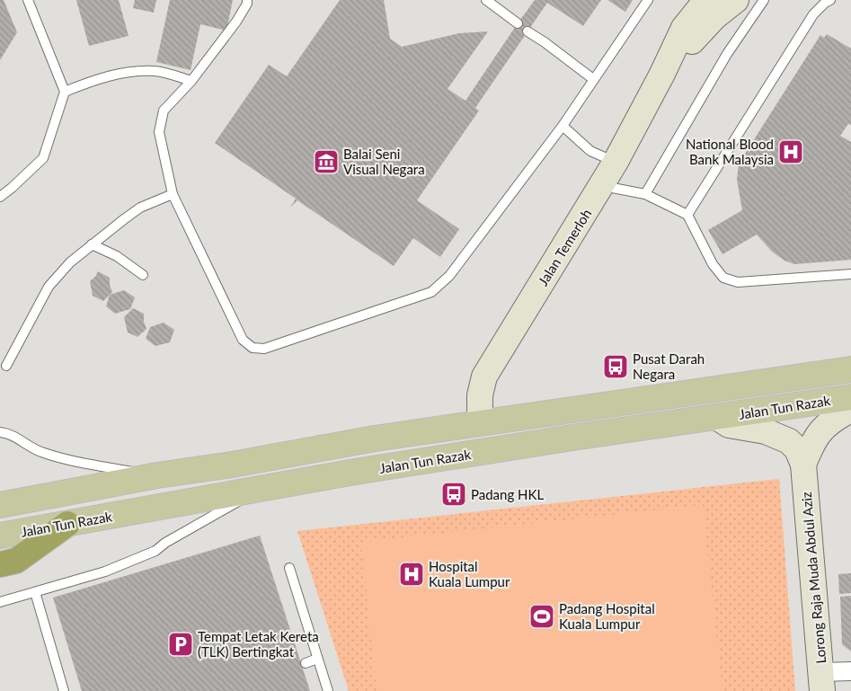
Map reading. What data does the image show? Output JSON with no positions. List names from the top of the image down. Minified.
{"streets":{"main road":["Jalan Tun Razak"],"street":["Jalan Temerloh","Lorong Raja Muda Abdul Aziz"]},"crossings":[["Jalan Temerloh","Jalan Tun Razak"],["Jalan Tun Razak","Lorong Raja Muda Abdul Aziz"]],"places":{"hospital":["National Blood Bank Malaysia","Hospital Kuala Lumpur"],"museum":["Balai Seni Visual Negara"],"bus stop":["Pusat Darah Negara","Padang HKL"],"sports":["Padang Hospital Kuala Lumpur"],"parking":["Tempat Letak Kereta (TLK) Bertingkat"]}}
